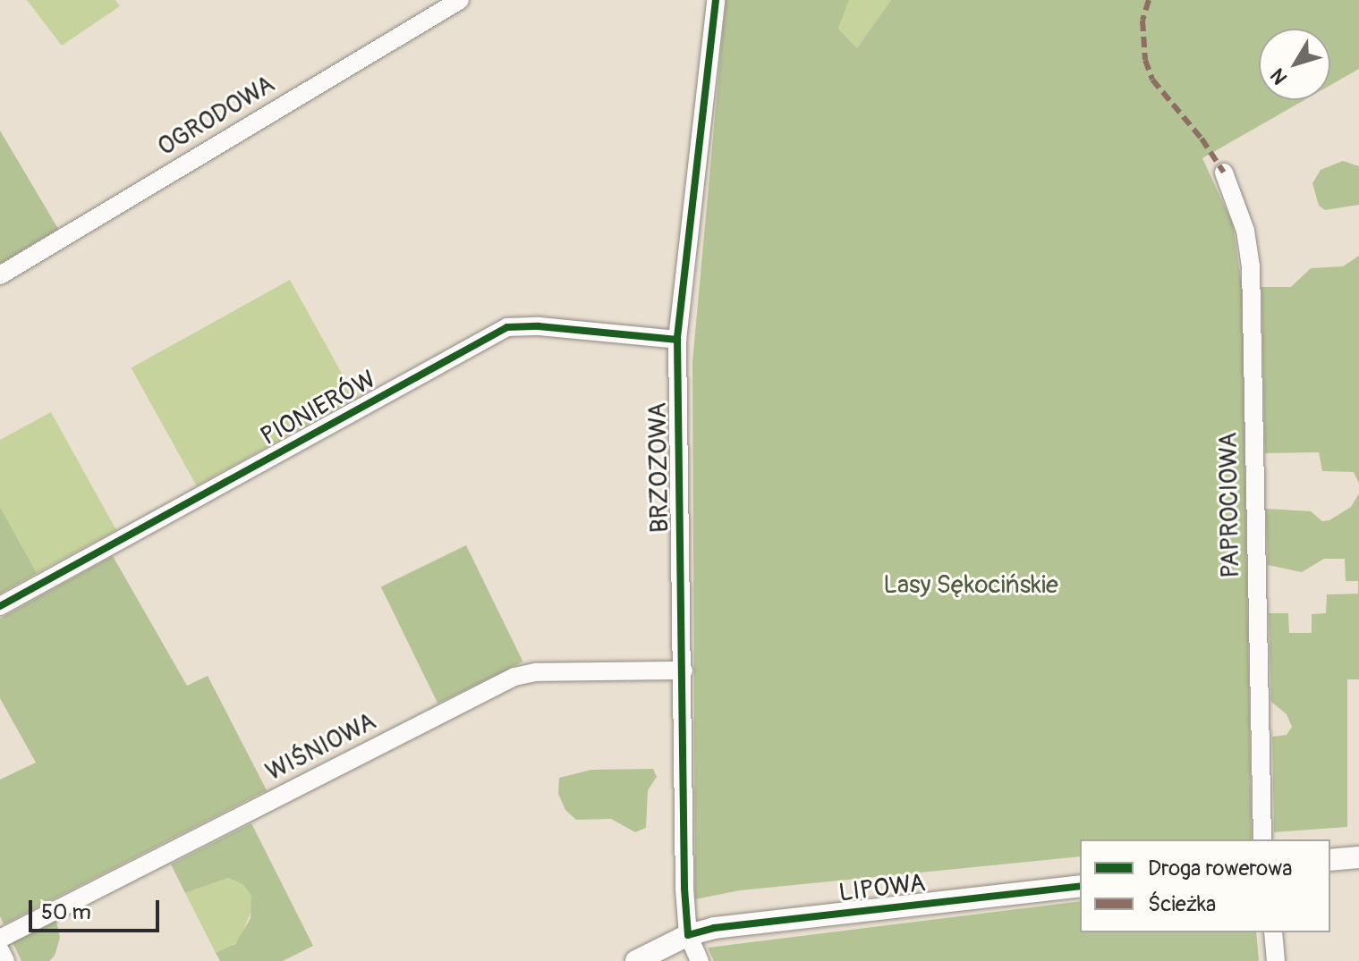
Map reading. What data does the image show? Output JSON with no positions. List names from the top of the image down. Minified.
{"streets":{"street":["OGRODOWA","PIONIERÓW","BRZOZOWA","PAPROCIOWA","WIŚNIOWA","LIPOWA"]},"crossings":[["PIONIERÓW","BRZOZOWA"],["BRZOZOWA","WIŚNIOWA"],["BRZOZOWA","LIPOWA"]],"parks":["Lasy Sękocińskie"],"legend":["Droga rowerowa","Ścieżka"],"scale_bar":"50 m","north":"bottom left"}
